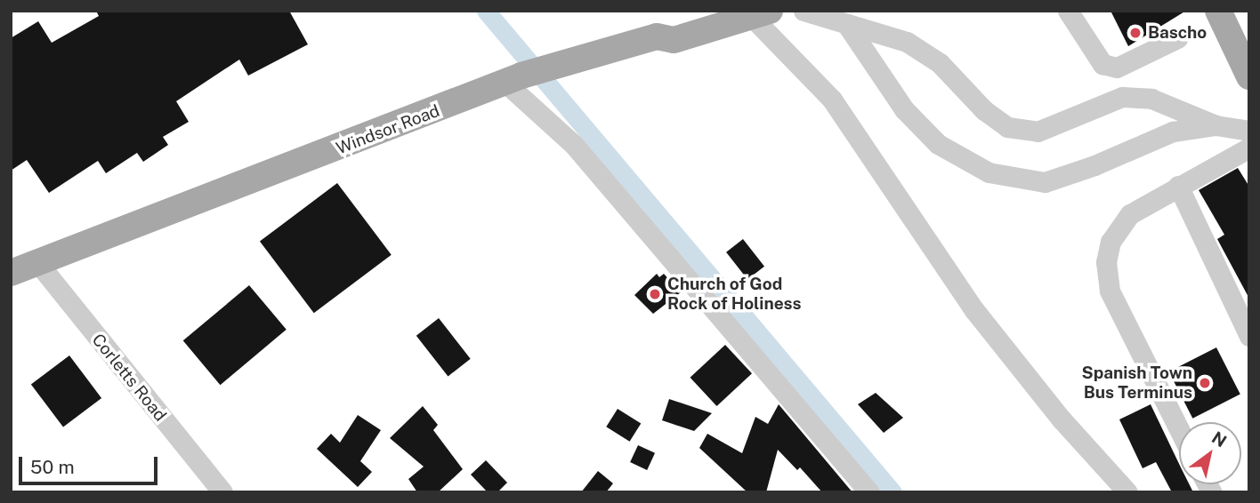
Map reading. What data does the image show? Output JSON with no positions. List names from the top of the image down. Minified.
{"streets":{"main road":["Windsor Road"],"street":["Corletts Road"]},"crossings":[["Windsor Road","Corletts Road"]],"places":["Bascho","Church of God Rock of Holiness","Spanish Town Bus Terminus"],"scale_bar":"50 m","north":"top right"}
